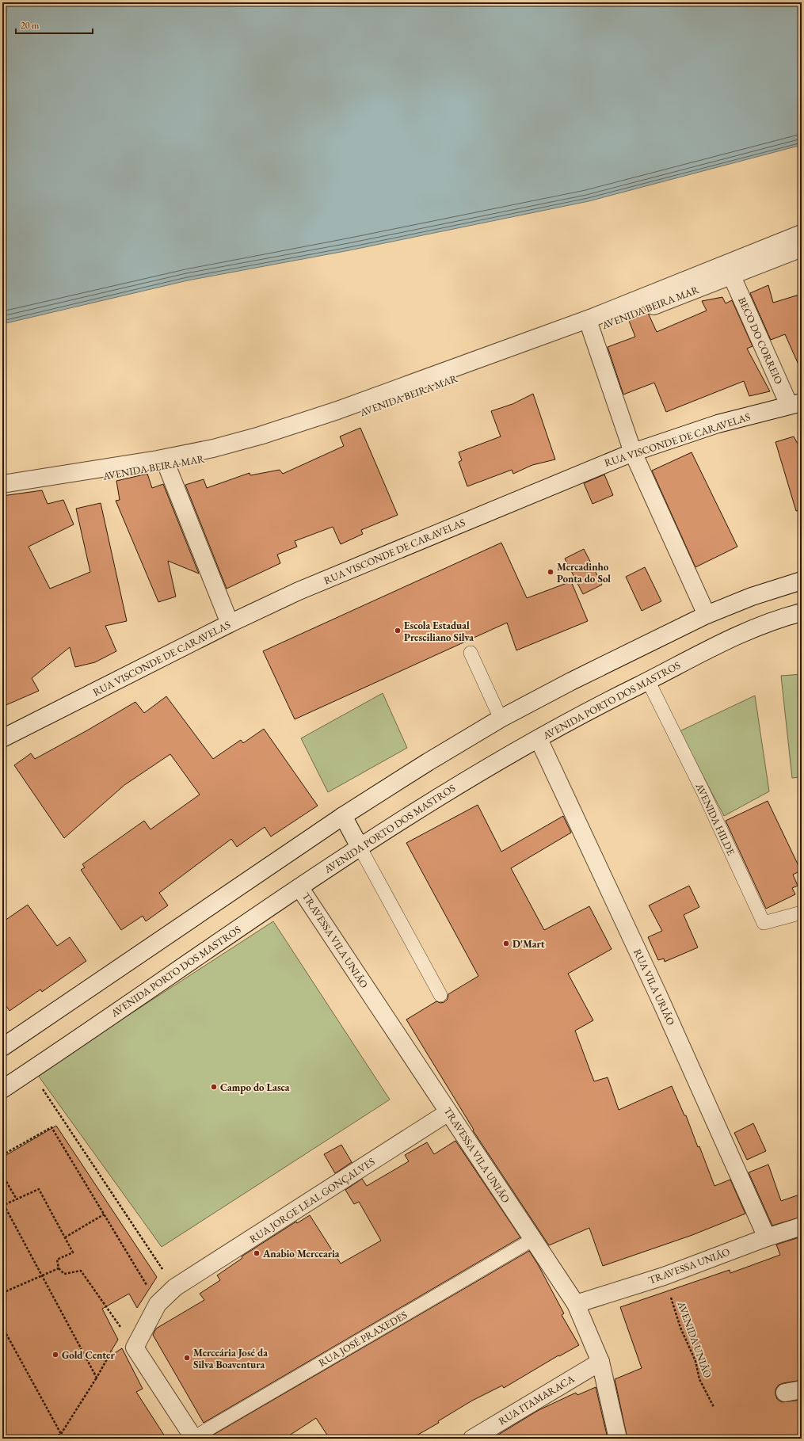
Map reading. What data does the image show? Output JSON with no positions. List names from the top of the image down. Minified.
{"streets":{"street":["AVENIDA BEIRA MAR","BECO DO CORREIO","RUA VISCONDE DE CARAVELAS","AVENIDA PORTO DOS MASTROS","TRAVESSA VILA UNIÃO","RUA VILA URIÃO","RUA JORGE LEAL GONÇALVES","TRAVESSA UNIÃO","RUA ITAMARACA"],"lane":["AVENIDA HILDE","RUA JOSÉ PRAXEDES"],"path":["AVENIDA UNIÃO"]},"crossings":[["AVENIDA BEIRA MAR","BECO DO CORREIO"],["BECO DO CORREIO","RUA VISCONDE DE CARAVELAS"],["AVENIDA PORTO DOS MASTROS","AVENIDA HILDE"],["AVENIDA PORTO DOS MASTROS","TRAVESSA VILA UNIÃO"],["AVENIDA PORTO DOS MASTROS","RUA VILA URIÃO"],["TRAVESSA VILA UNIÃO","RUA JORGE LEAL GONÇALVES"],["TRAVESSA VILA UNIÃO","TRAVESSA UNIÃO"],["TRAVESSA VILA UNIÃO","RUA JOSÉ PRAXEDES"],["TRAVESSA VILA UNIÃO","RUA ITAMARACA"],["RUA VILA URIÃO","TRAVESSA UNIÃO"],["RUA JORGE LEAL GONÇALVES","RUA JOSÉ PRAXEDES"],["TRAVESSA UNIÃO","AVENIDA UNIÃO"]],"places":["Mercadinho Ponta do Sol","Escola Estadual Presciliano Silva","D'Mart","Campo do Lasca","Anabio Mercearia","Gold Center","Merceária José da Silva Boaventura"],"scale_bar":"20 m"}
